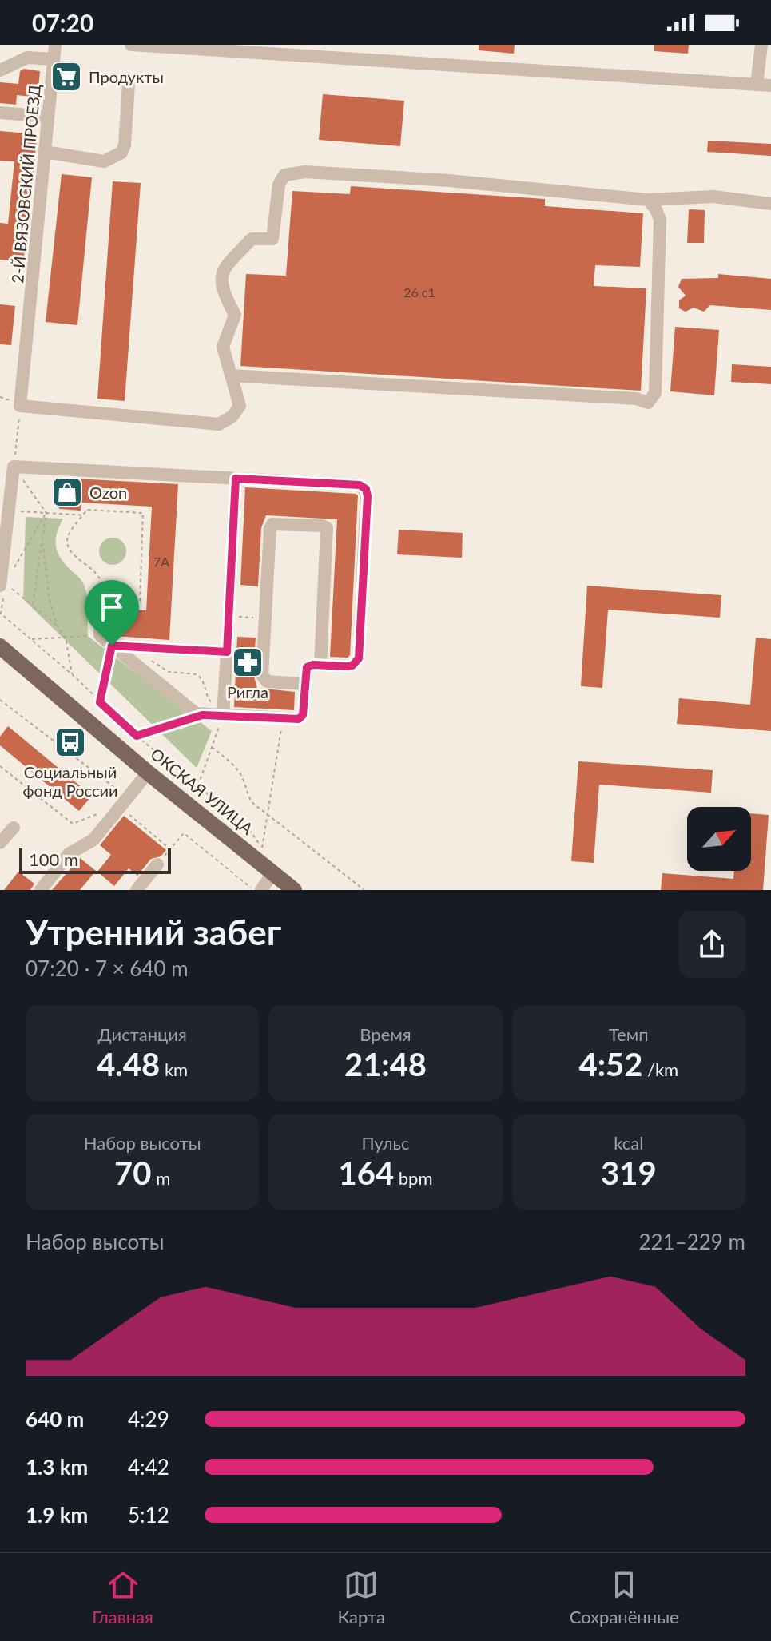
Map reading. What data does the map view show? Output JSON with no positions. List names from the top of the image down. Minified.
{"streets":{"main road":["ОКСКАЯ УЛИЦА"],"street":["2-Й ВЯЗОВСКИЙ ПРОЕЗД"]},"places":{"supermarket":["Продукты"],"shop":["Ozon"],"pharmacy":["Ригла"],"bus stop":["Социальный фонд России"]},"house_numbers":["26 с1","7А"],"scale_bar":"100 m","north":"top right","page":{"status":"07:20","scale":"100 m","heading":["Утренний забег","07:20 · 7 × 640 m"],"stats":[["Дистанция","4.48 km"],["Время","21:48"],["Темп","4:52 /km"],["Набор высоты","70 m"],["Пульс","164 bpm"],["kcal","319"]],"chart":["Набор высоты","221–229 m"],"list":[{"name":"640 m","note":"4:29"},{"name":"1.3 km","note":"4:42"},{"name":"1.9 km","note":"5:12"}],"tabs":["Главная","Карта","Сохранённые"]}}
